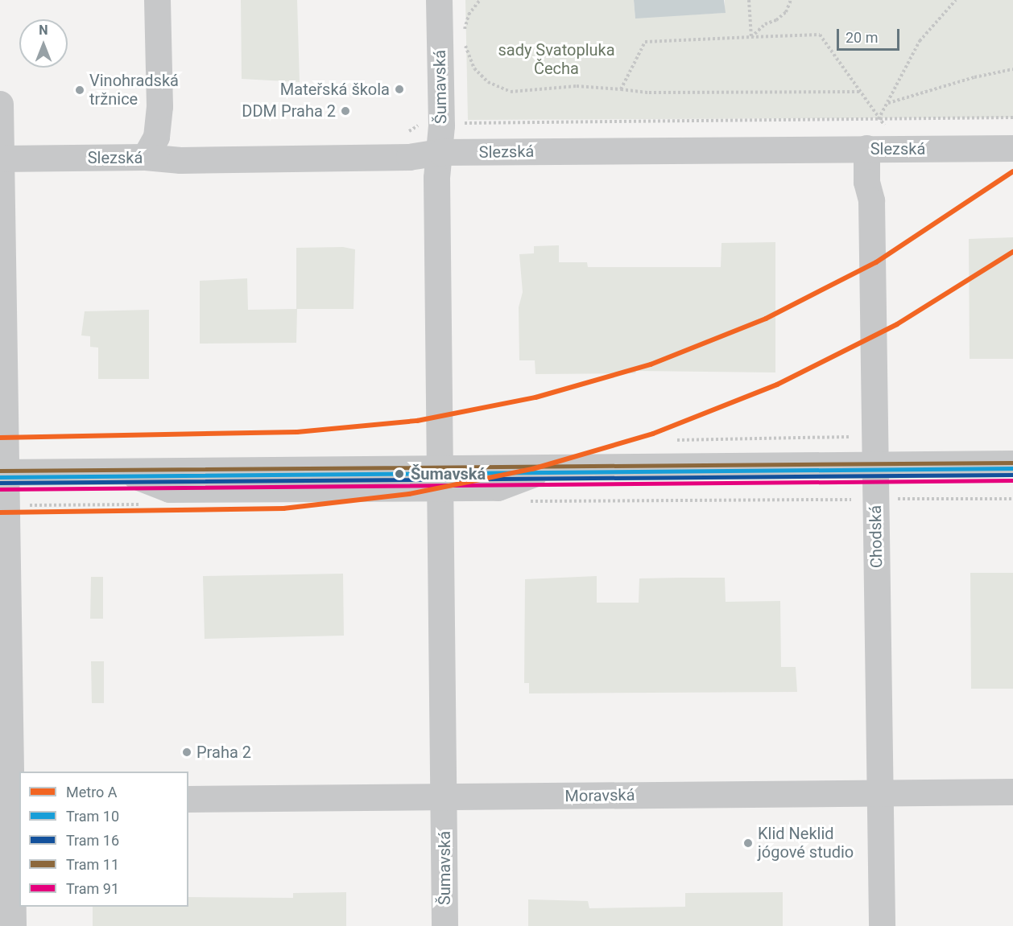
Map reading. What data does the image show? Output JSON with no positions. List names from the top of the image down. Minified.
{"streets":{"street":["Šumavská","Slezská","Chodská","Moravská"]},"crossings":[["Šumavská","Slezská"],["Šumavská","Moravská"],["Slezská","Chodská"],["Chodská","Moravská"]],"parks":["sady Svatopluka Čecha"],"places":["Mateřská škola","Vinohradská tržnice","DDM Praha 2","Šumavská","Praha 2","Klid Neklid jógové studio"],"lines":["metro line A","tram line 11","tram line 10","tram line 16","tram line 91"],"legend":["Metro A","Tram 10","Tram 16","Tram 11","Tram 91"],"scale_bar":"20 m","north":"top"}
